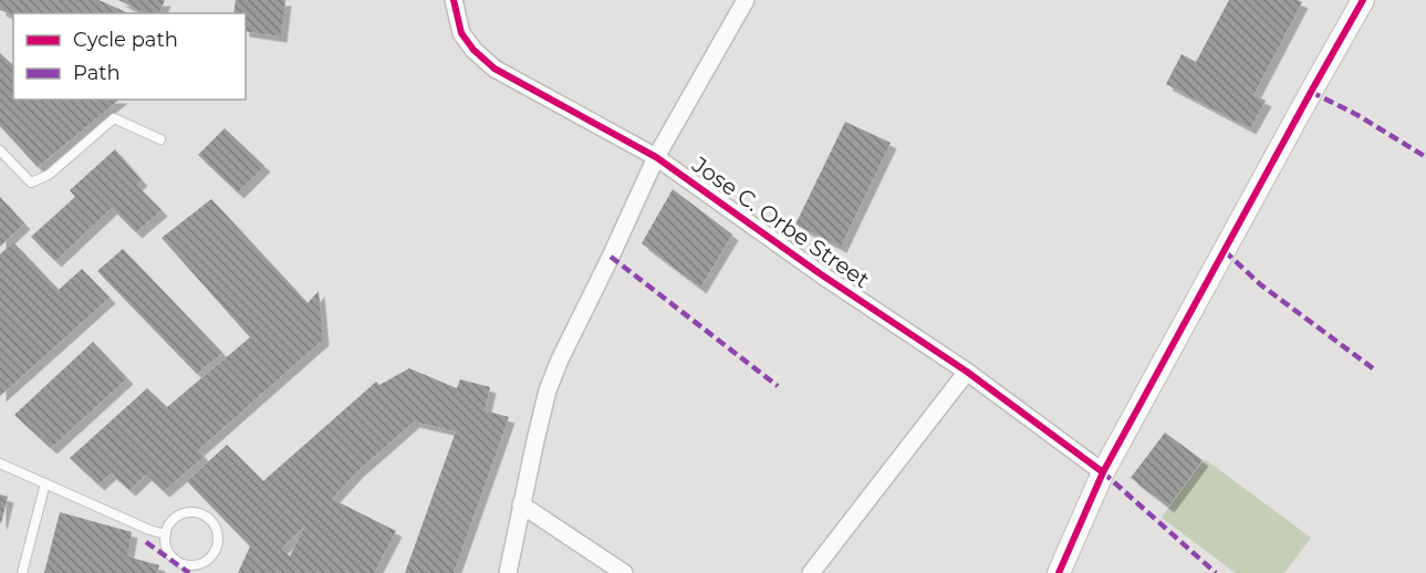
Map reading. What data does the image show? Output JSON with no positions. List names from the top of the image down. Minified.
{"streets":{"street":["Jose C. Orbe Street"]},"legend":["Cycle path","Path"]}
